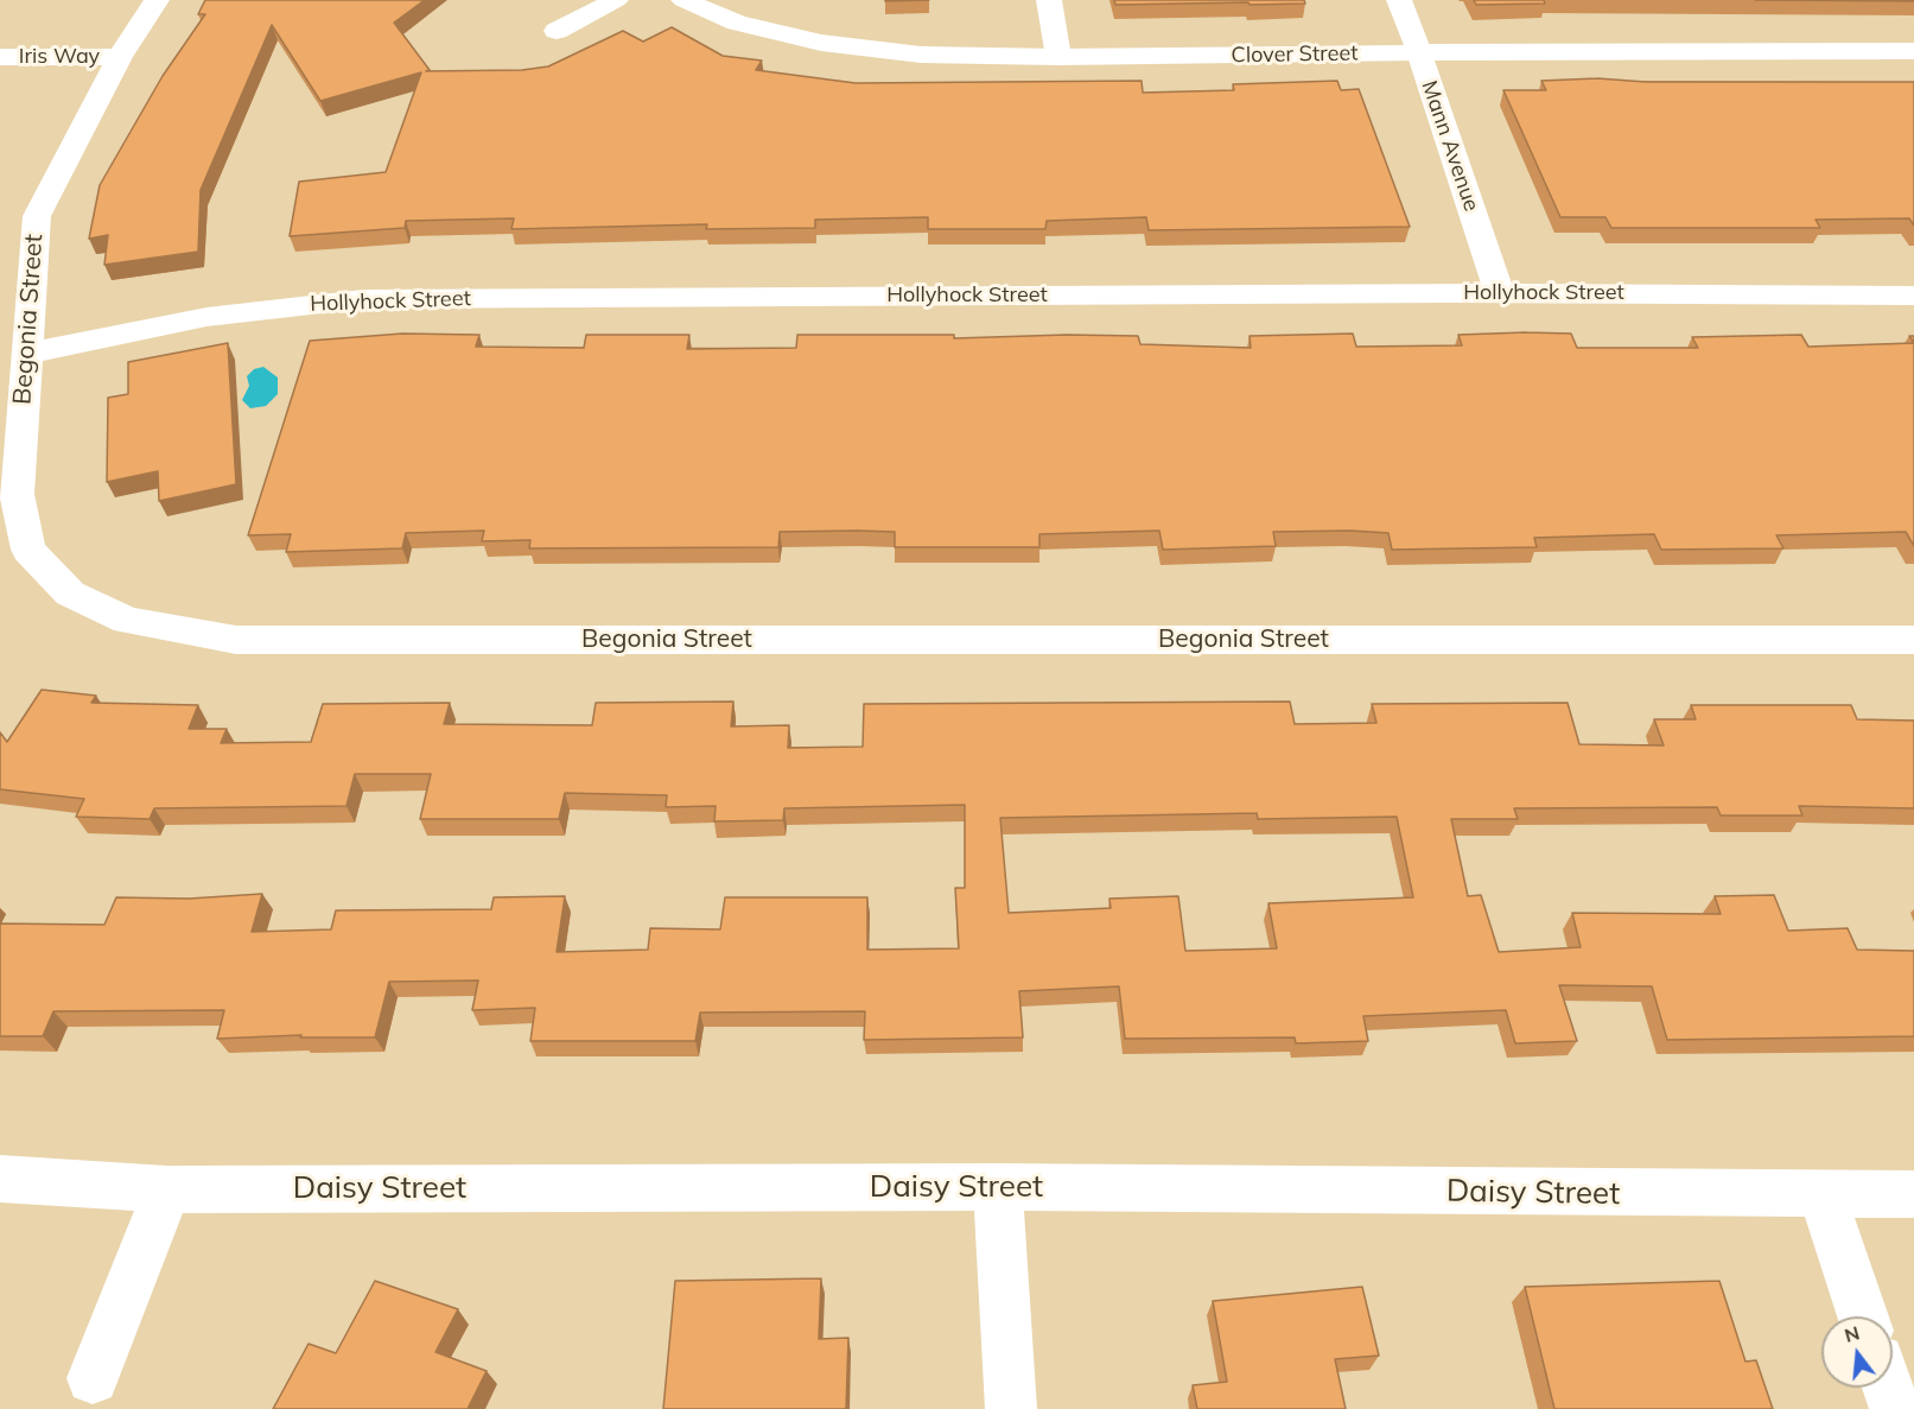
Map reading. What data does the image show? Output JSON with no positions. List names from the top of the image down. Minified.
{"streets":{"street":["Clover Street","Iris Way","Mann Avenue","Hollyhock Street","Begonia Street","Daisy Street"]},"crossings":[["Clover Street","Mann Avenue"],["Iris Way","Begonia Street"],["Mann Avenue","Hollyhock Street"],["Hollyhock Street","Begonia Street"]],"north":"top"}
